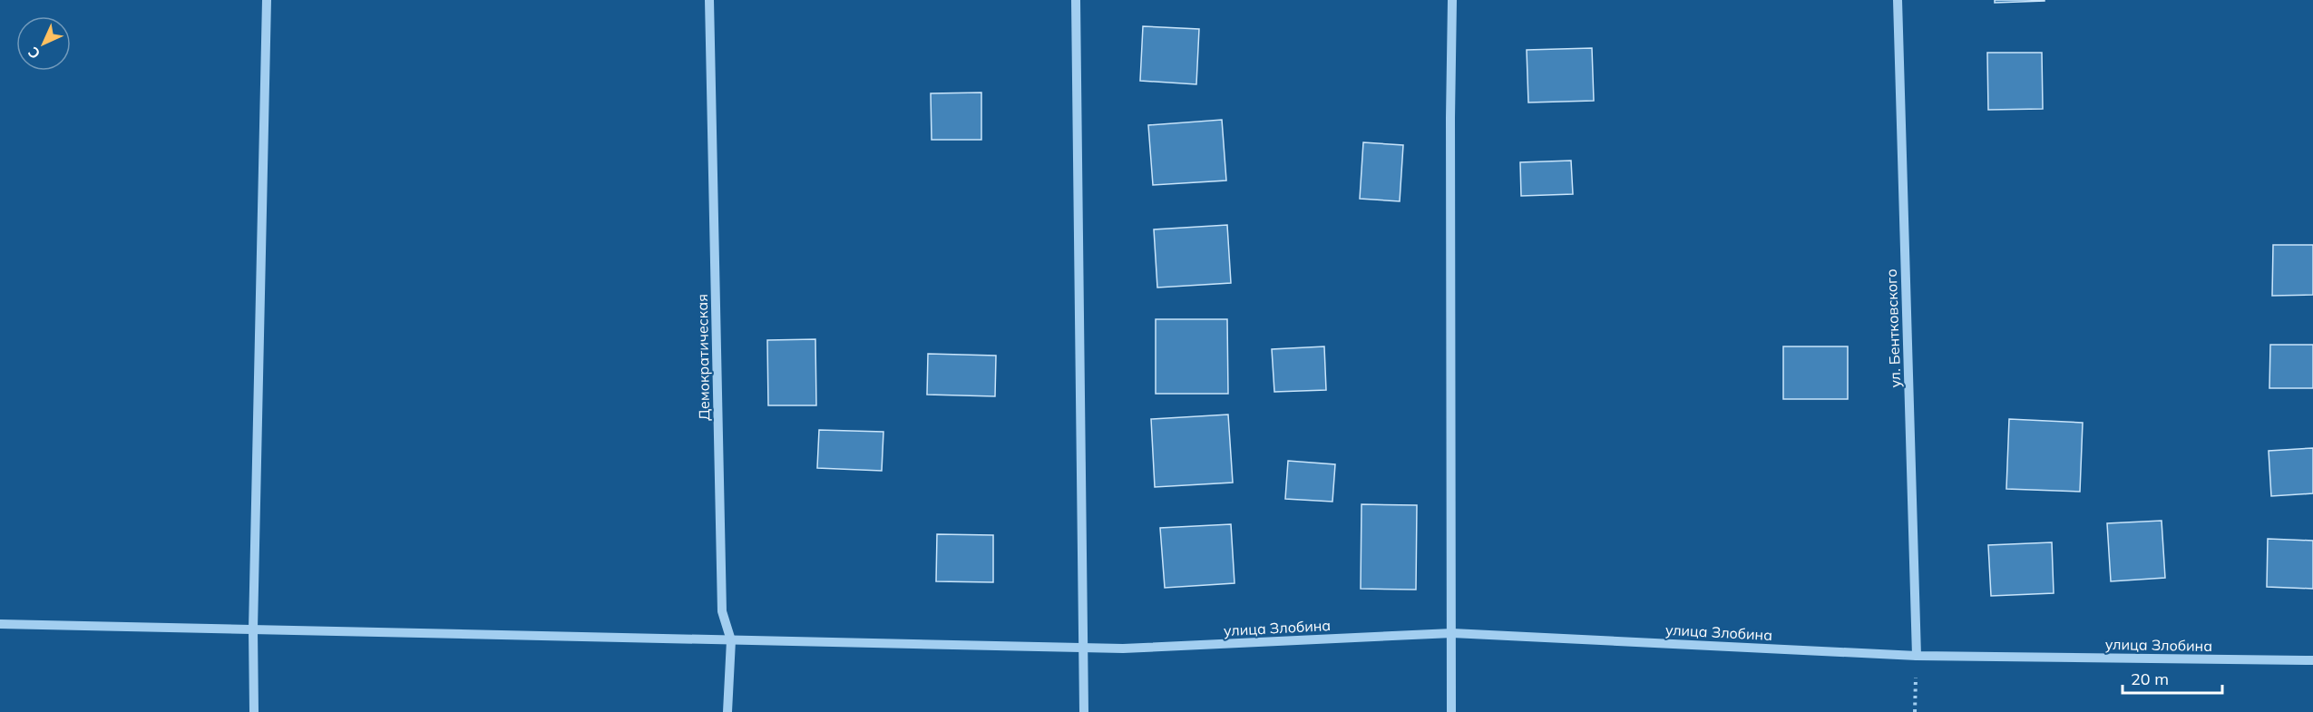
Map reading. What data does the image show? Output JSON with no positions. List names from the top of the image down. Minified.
{"streets":{"street":["ул. Бентковского","Демократическая","улица Злобина"]},"crossings":[["ул. Бентковского","улица Злобина"],["Демократическая","улица Злобина"]],"scale_bar":"20 m","north":"bottom left"}
